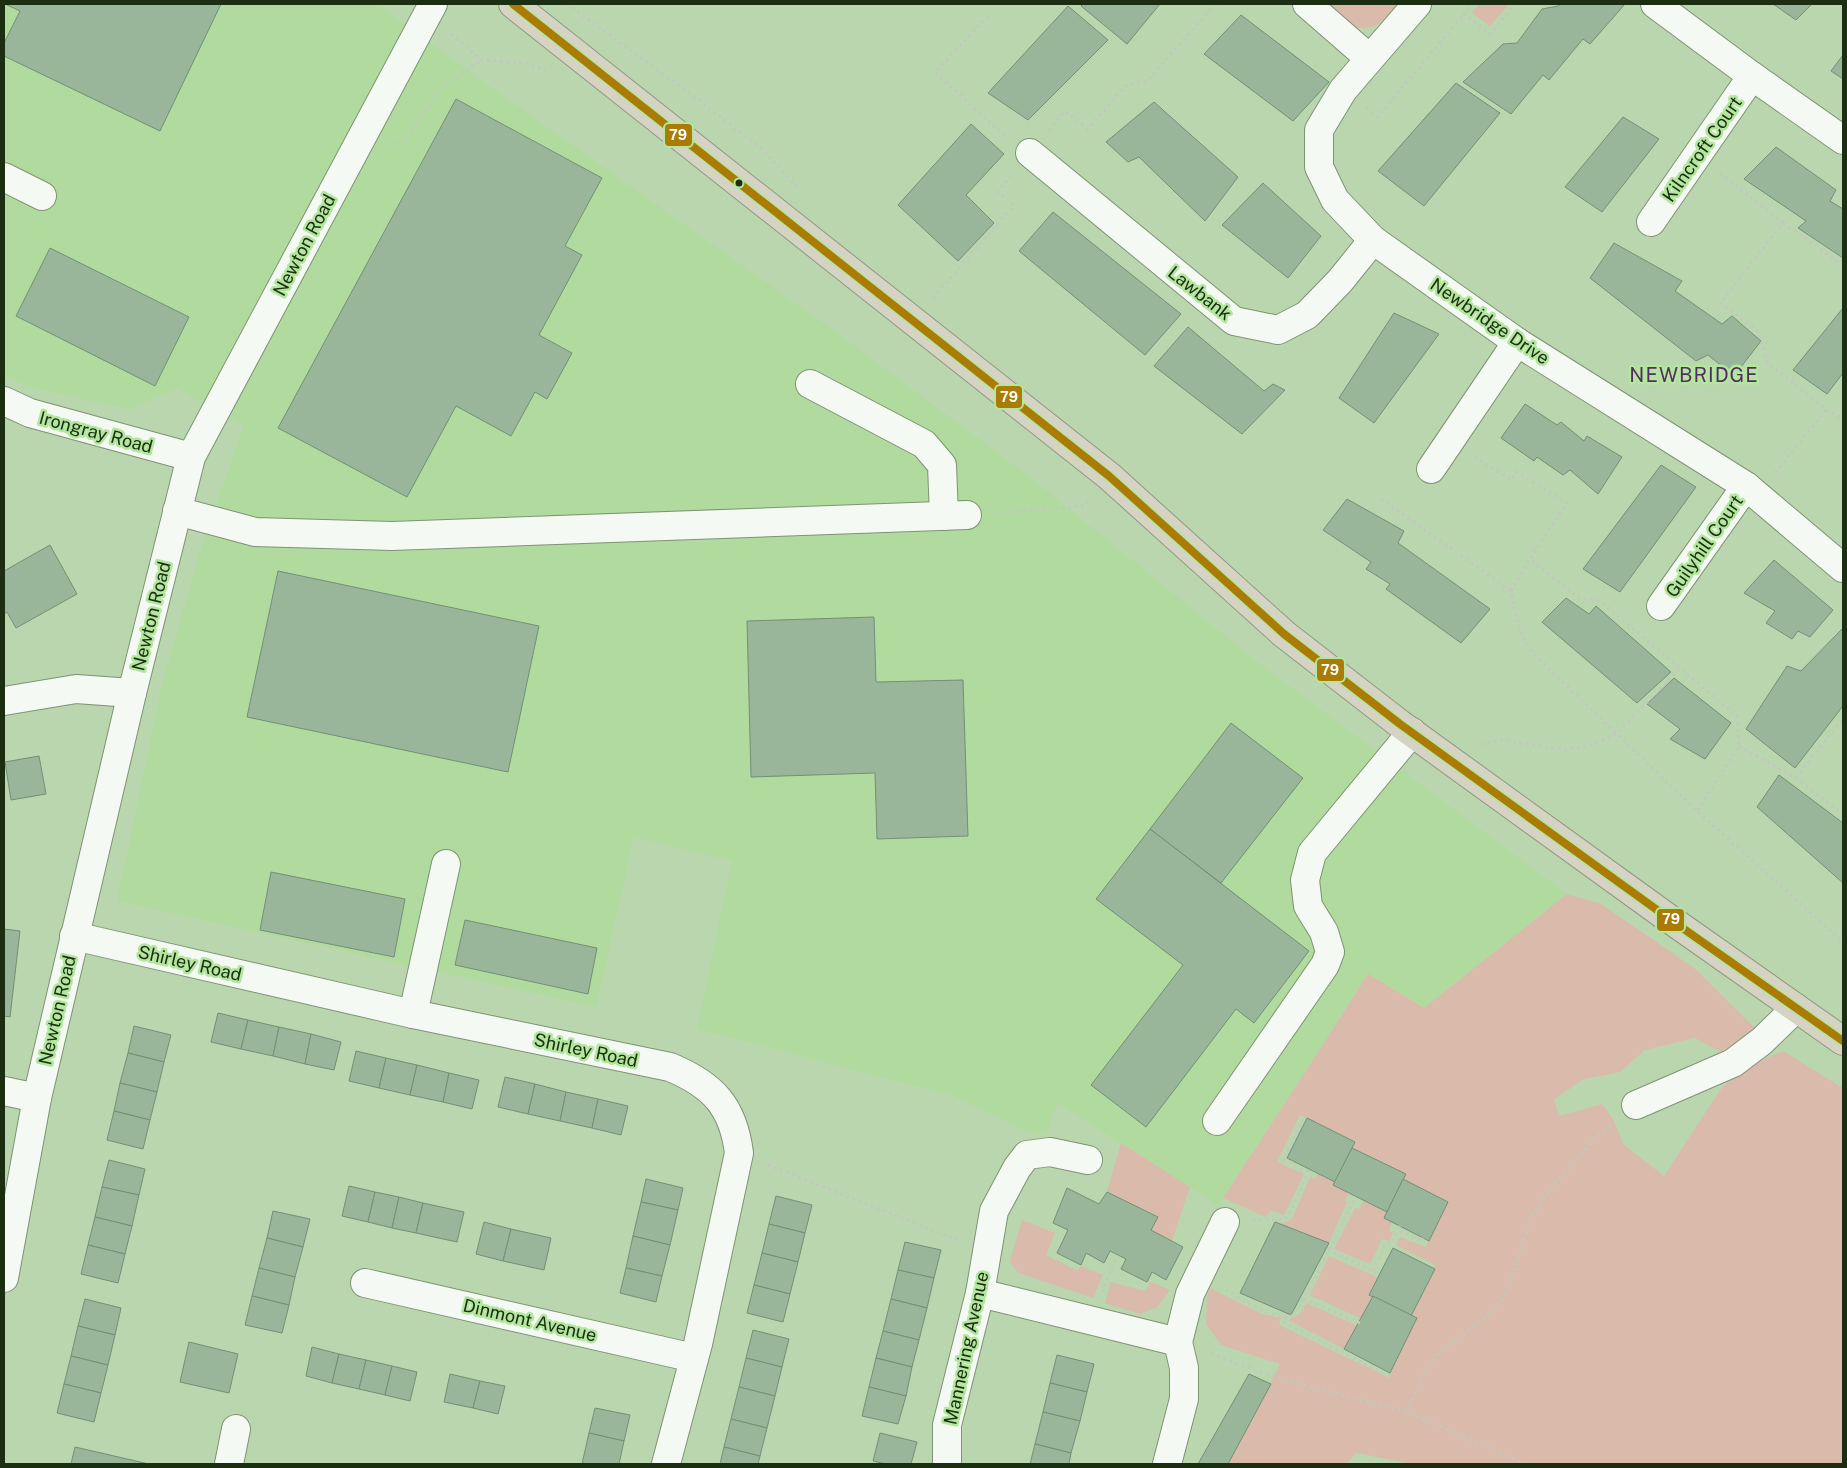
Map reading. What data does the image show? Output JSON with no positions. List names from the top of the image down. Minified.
{"streets":{"street":["Kilncroft Court","Newton Road","Lawbank","Newbridge Drive","Irongray Road","Guilyhill Court","Shirley Road","Dinmont Avenue","Mannering Avenue"]},"crossings":[["Newton Road","Irongray Road"],["Newton Road","Shirley Road"],["Lawbank","Newbridge Drive"],["Newbridge Drive","Guilyhill Court"],["Shirley Road","Dinmont Avenue"]],"districts":["NEWBRIDGE"],"lines":["transit line 79"]}
